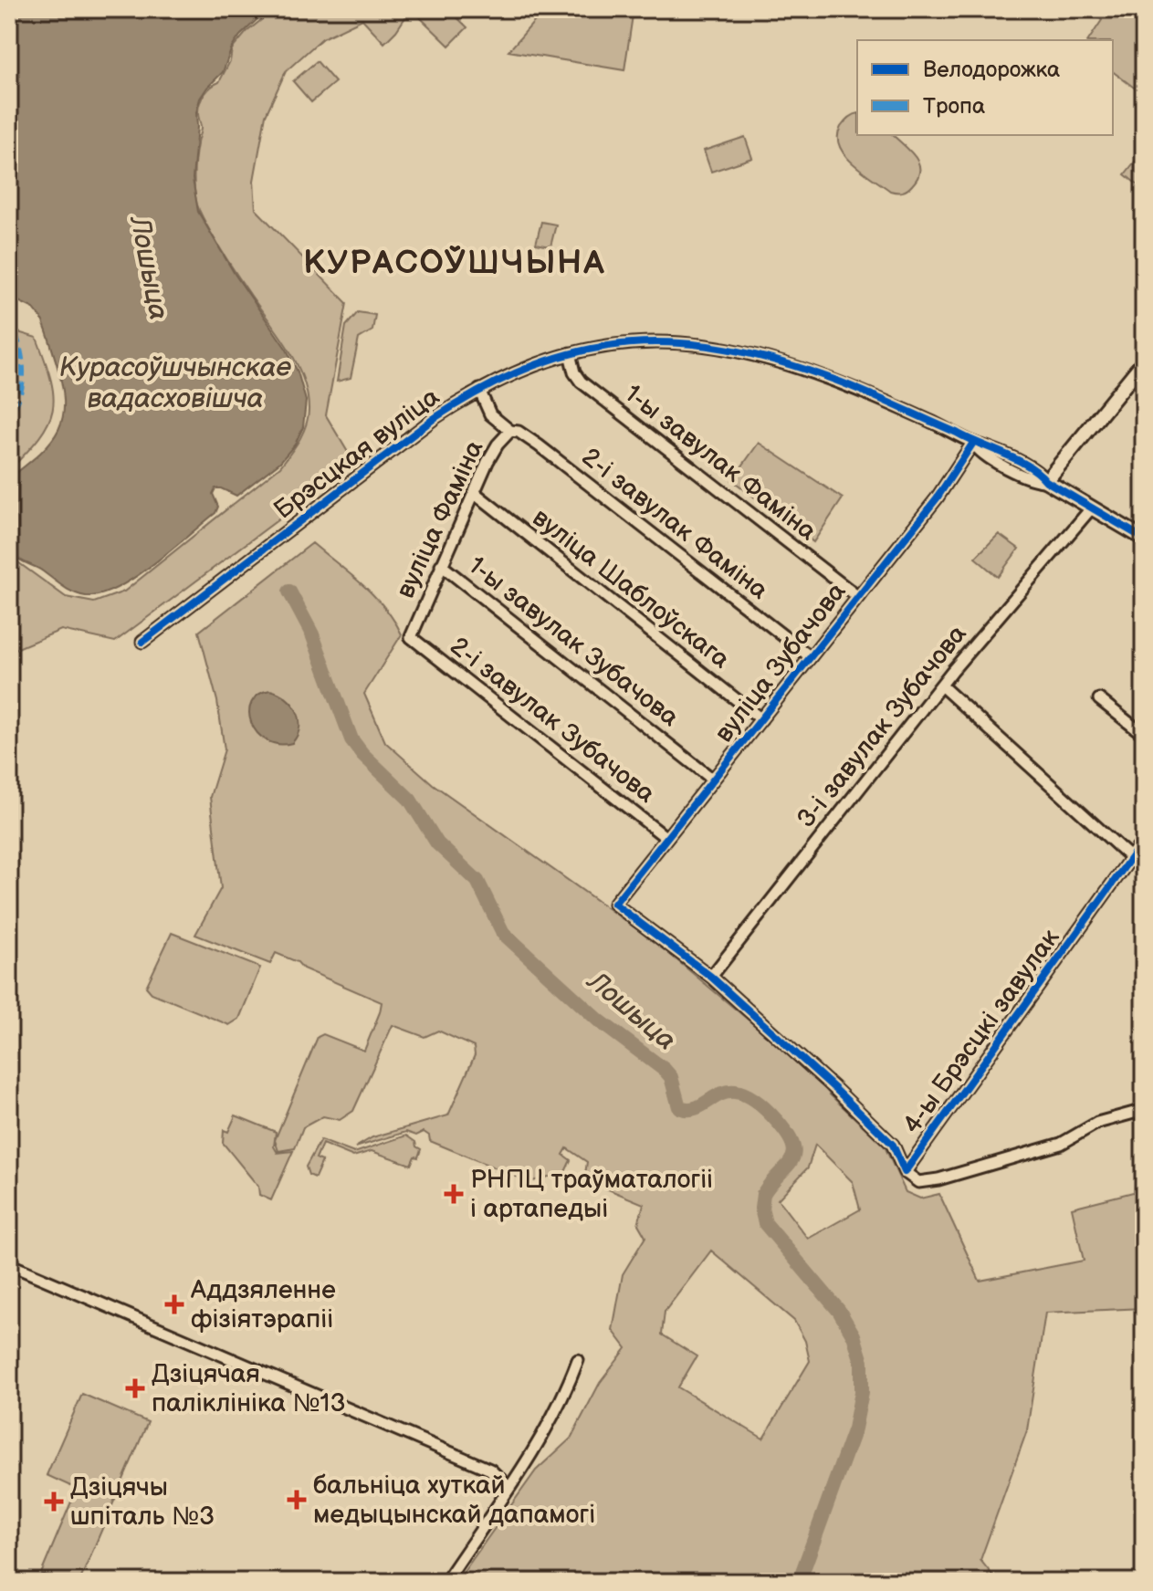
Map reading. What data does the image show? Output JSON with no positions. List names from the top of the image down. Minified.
{"streets":{"street":["Брэсцкая вуліца","1-ы завулак Фаміна","вуліца Фаміна","2-і завулак Фаміна","вуліца Шаблоўскага","1-ы завулак Зубачова","вуліца Зубачова","2-і завулак Зубачова","3-і завулак Зубачова","4-ы Брэсцкі завулак"]},"crossings":[["Брэсцкая вуліца","1-ы завулак Фаміна"],["Брэсцкая вуліца","вуліца Фаміна"],["Брэсцкая вуліца","вуліца Зубачова"],["Брэсцкая вуліца","3-і завулак Зубачова"],["1-ы завулак Фаміна","вуліца Зубачова"],["вуліца Фаміна","2-і завулак Фаміна"],["вуліца Фаміна","вуліца Шаблоўскага"],["вуліца Фаміна","1-ы завулак Зубачова"],["вуліца Фаміна","2-і завулак Зубачова"],["2-і завулак Фаміна","вуліца Зубачова"],["вуліца Шаблоўскага","вуліца Зубачова"],["1-ы завулак Зубачова","вуліца Зубачова"],["вуліца Зубачова","2-і завулак Зубачова"],["вуліца Зубачова","4-ы Брэсцкі завулак"],["3-і завулак Зубачова","4-ы Брэсцкі завулак"]],"districts":["КУРАСОЎШЧЫНА"],"water":["Лошыца","Курасоўшчынскае вадасховішча"],"places":{"health":["РНПЦ траўматалогіі і артапедыі","Аддзяленне фізіятэрапіі","Дзіцячая паліклініка №13","бальніца хуткай медыцынскай дапамогі","Дзіцячы шпіталь №3"]},"legend":["Велодорожка","Тропа"]}
